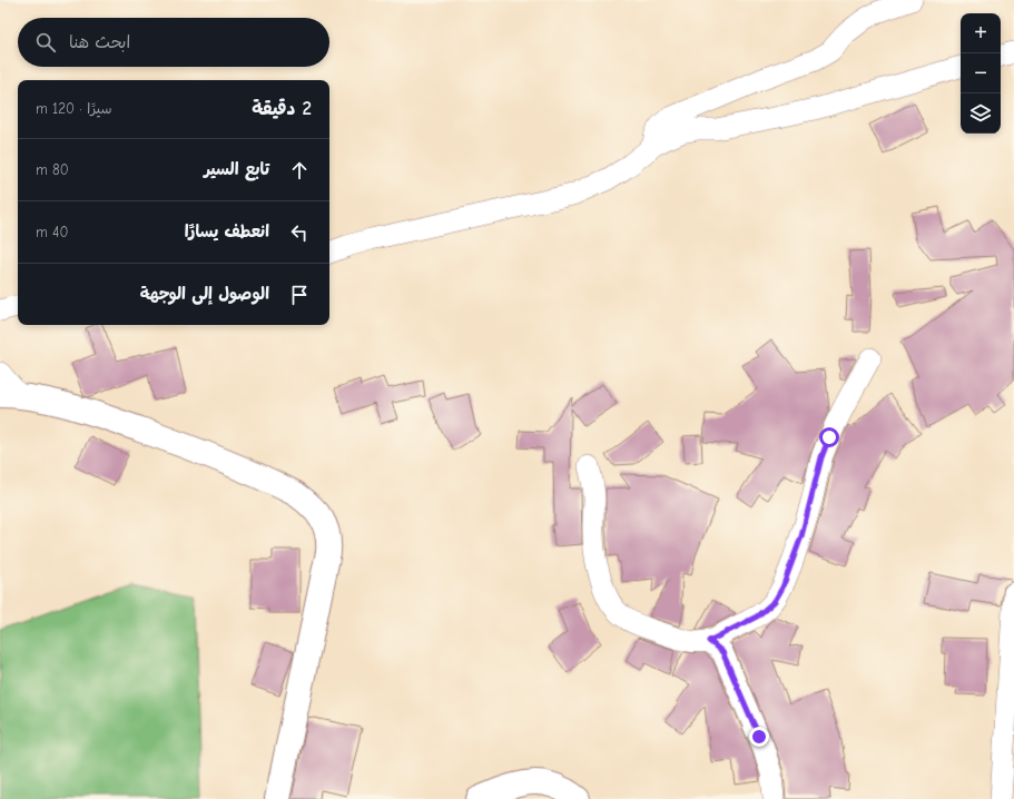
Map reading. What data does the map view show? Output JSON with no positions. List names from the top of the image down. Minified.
{"page":{"map_buttons":["+","−"],"search":"ابحث هنا","heading":["2 دقيقة","سيرًا · 120 m"],"list":[["تابع السير","80 m"],["انعطف يسارًا","40 m"],"الوصول إلى الوجهة"]}}
